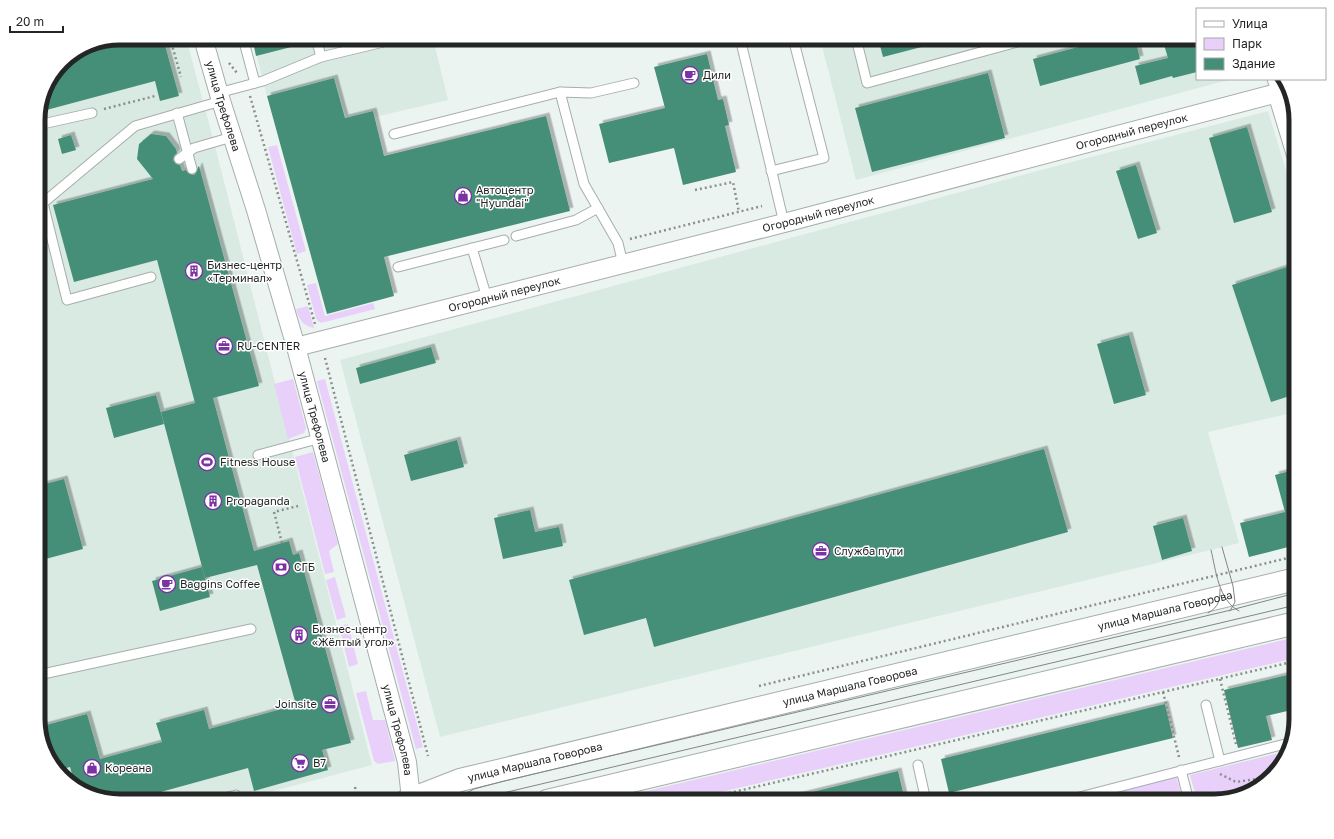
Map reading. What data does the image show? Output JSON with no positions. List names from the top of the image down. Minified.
{"streets":{"main road":["улица Маршала Говорова"],"street":["улица Трефолева","Огородный переулок"]},"crossings":[["улица Трефолева","Огородный переулок"]],"places":{"cafe":["Дили","Baggins Coffee"],"shop":["Автоцентр \"Hyundai\"","Кореана"],"building":["Бизнес-центр «Терминал»","Propaganda","Бизнес-центр «Жёлтый угол»"],"office":["RU-CENTER","Служба пути","Joinsite"],"sports":["Fitness House"],"bank":["СГБ"],"supermarket":["В7"]},"legend":["Улица","Парк","Здание"],"scale_bar":"20 m"}
